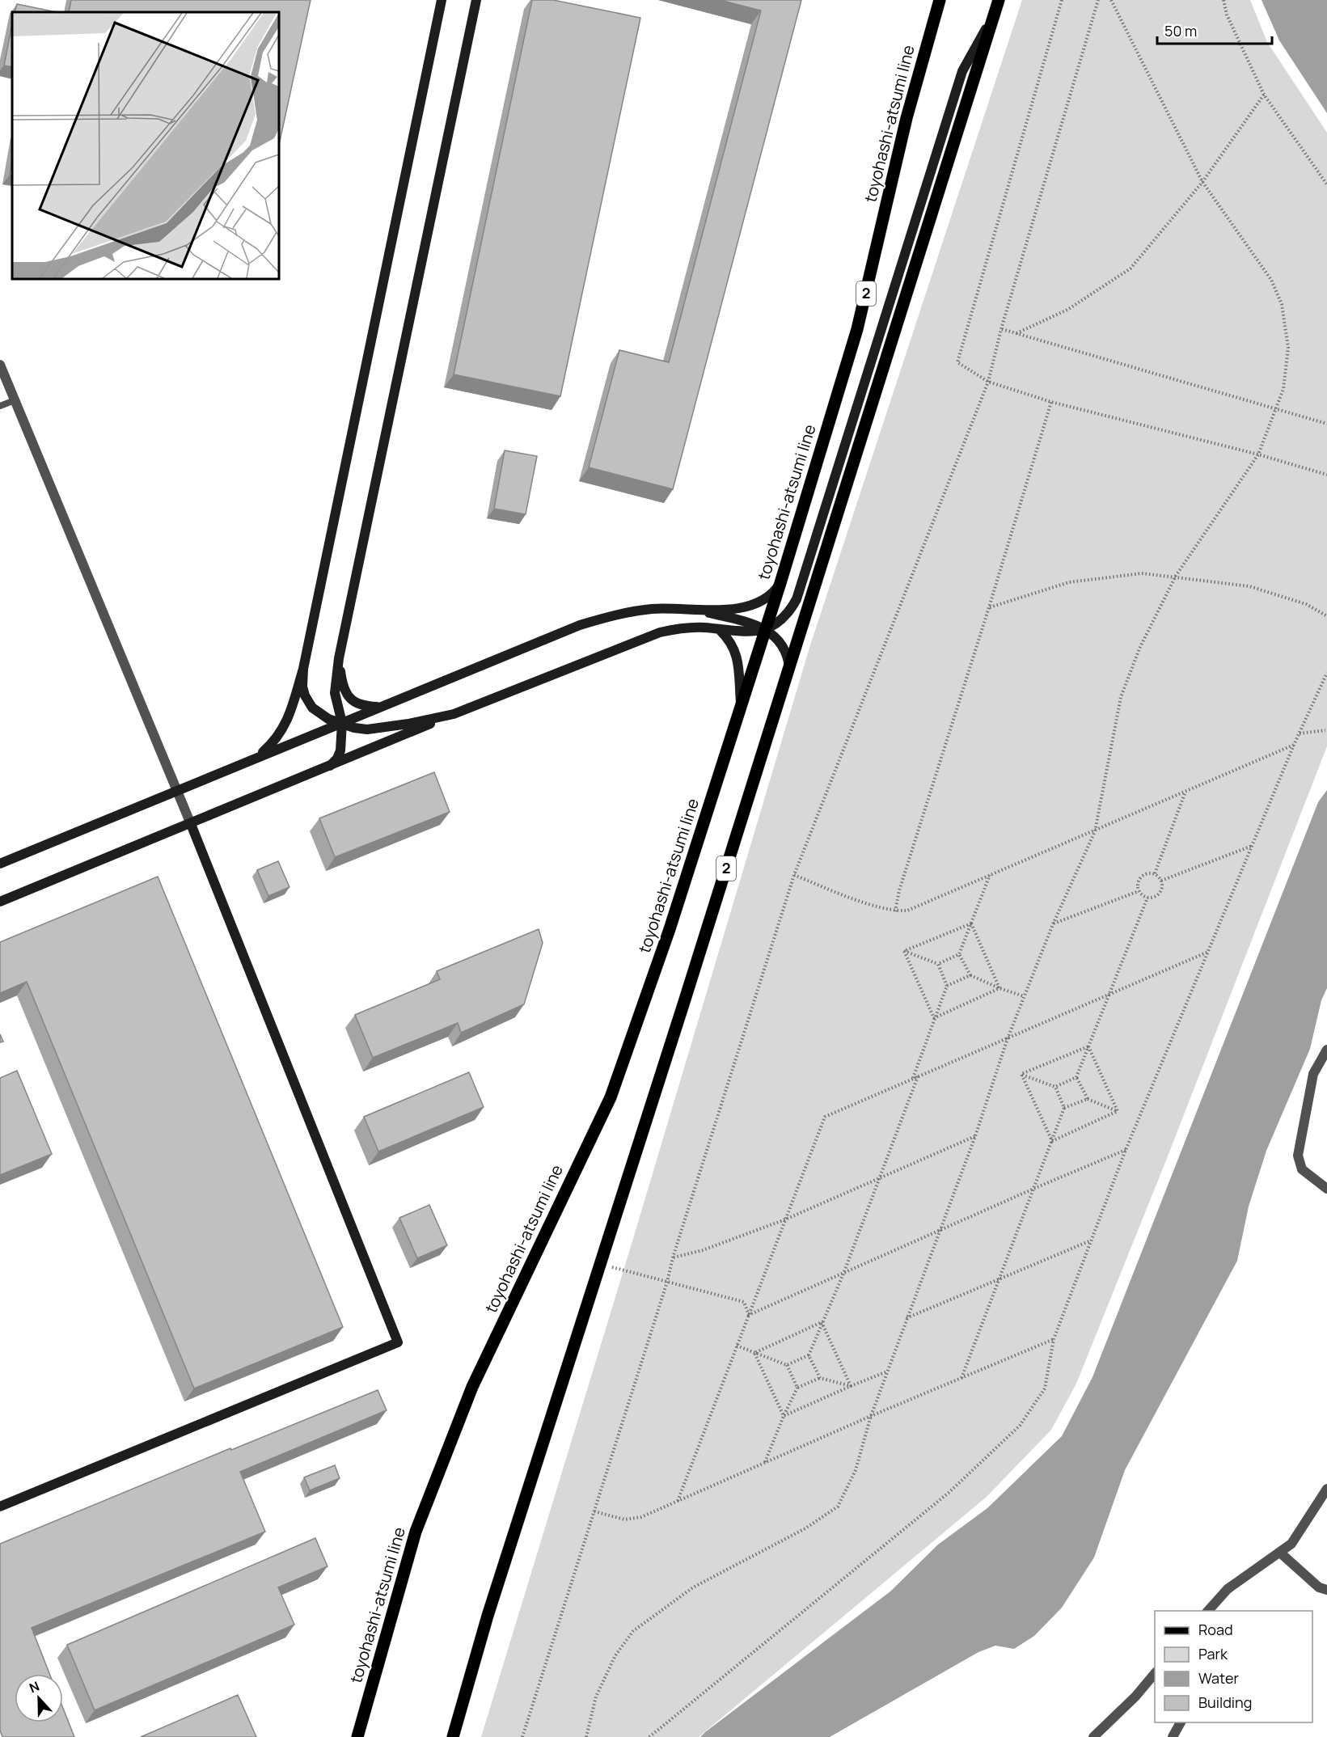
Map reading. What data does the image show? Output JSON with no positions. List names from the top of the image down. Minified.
{"streets":{"main road":["toyohashi-atsumi line","2"]},"legend":["Road","Park","Water","Building"],"scale_bar":"50 m","north":"top"}
